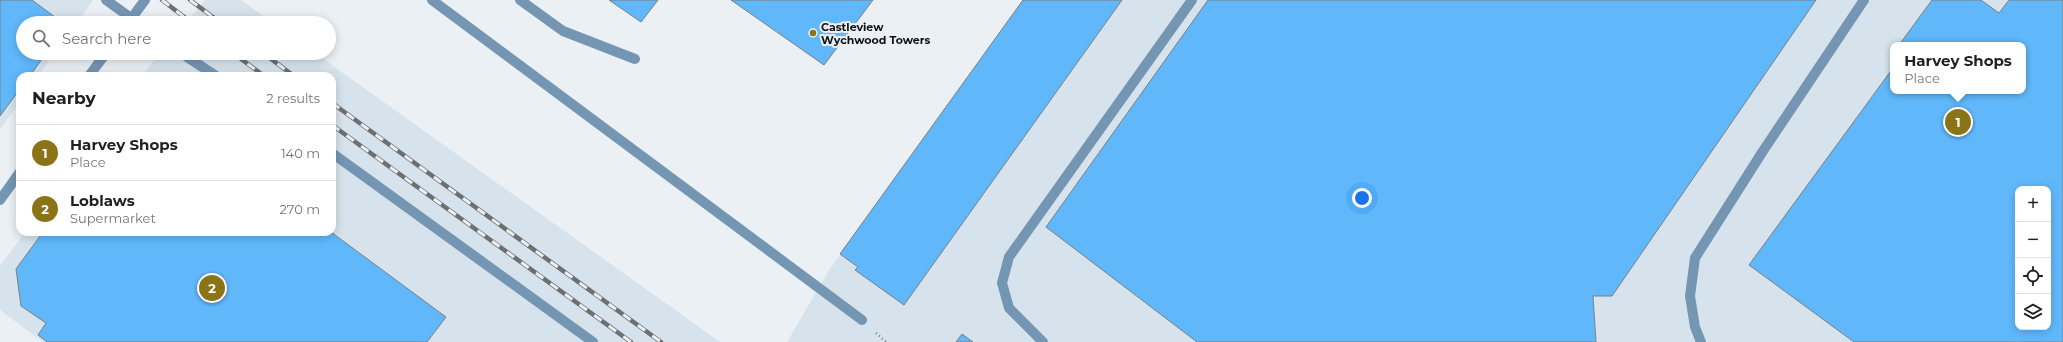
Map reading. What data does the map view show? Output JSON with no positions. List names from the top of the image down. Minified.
{"places":["Castleview Wychwood Towers"],"page":{"search":"Search here","popup":["Harvey Shops","Place"],"heading":["Nearby","2 results"],"pins":["1","2"],"list":[{"mark":"1","name":"Harvey Shops","note":"Place","value":"140 m"},{"mark":"2","name":"Loblaws","note":"Supermarket","value":"270 m"}],"map_buttons":["+","−"]}}
